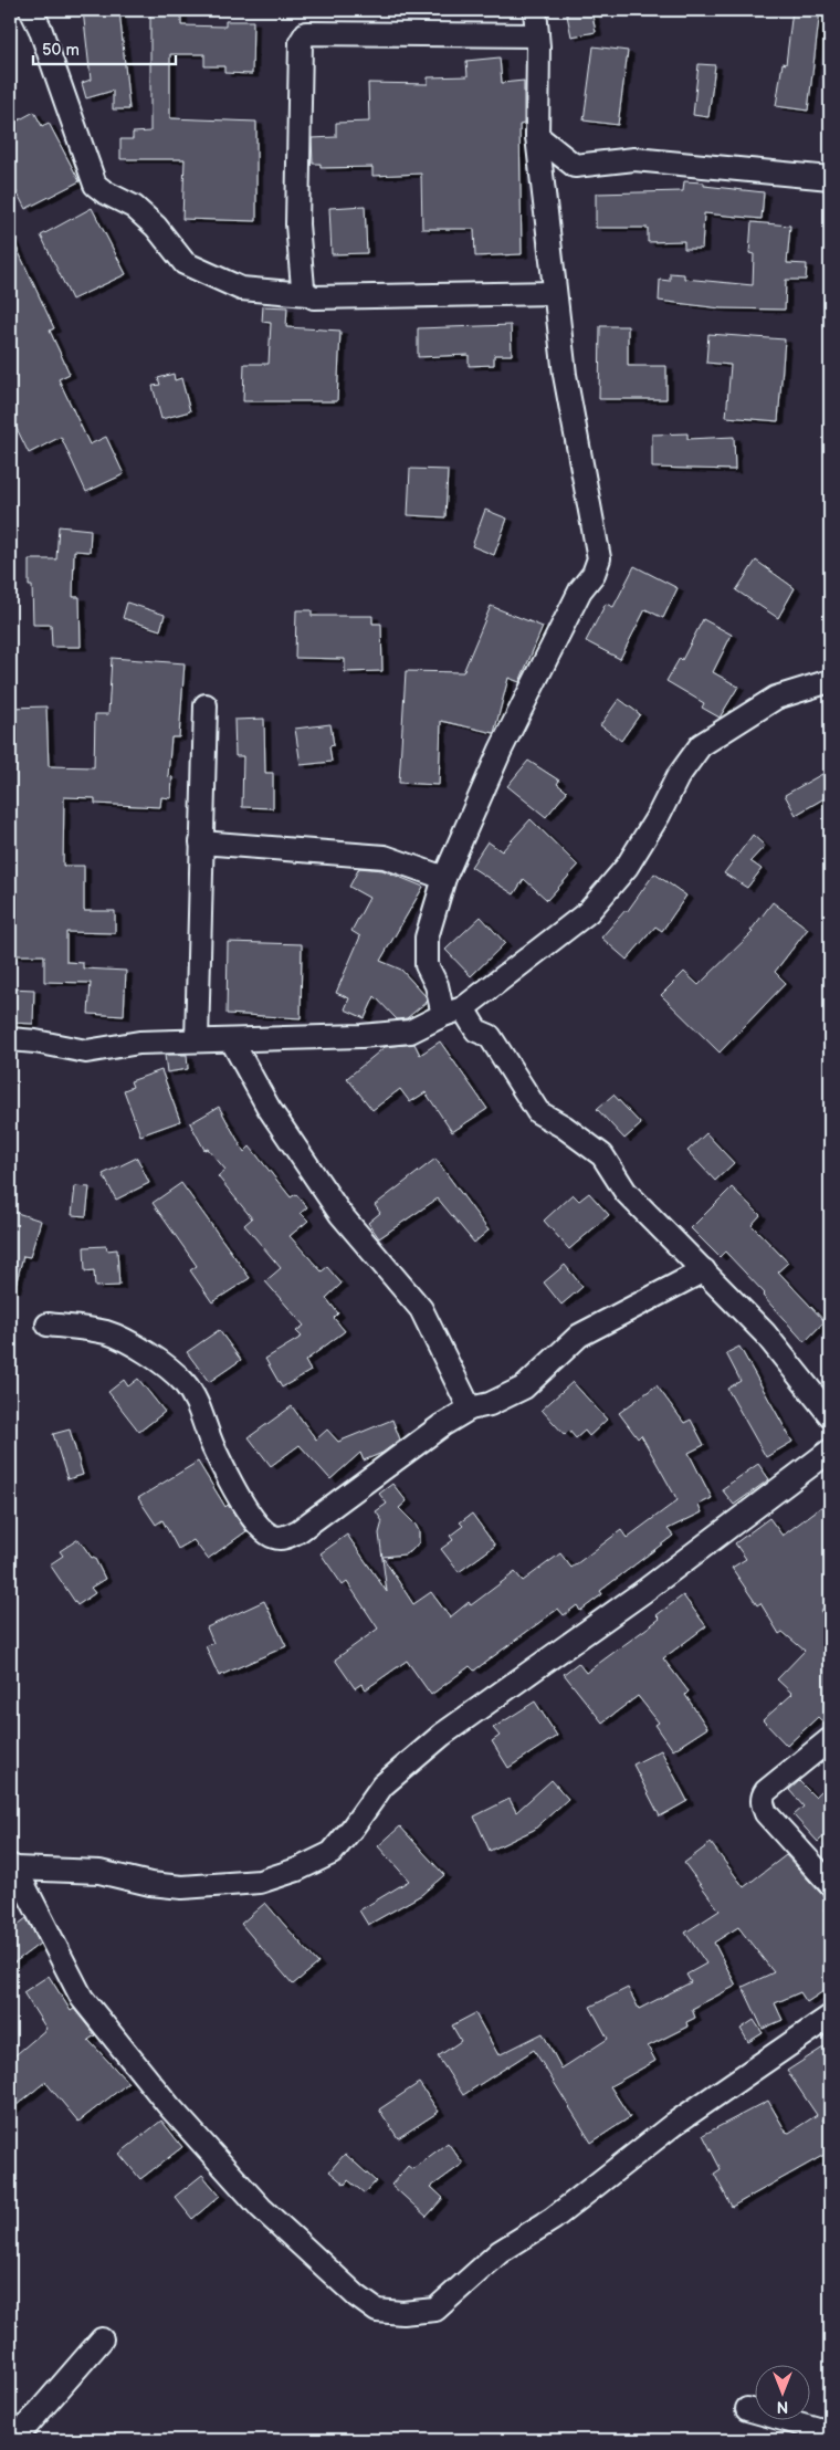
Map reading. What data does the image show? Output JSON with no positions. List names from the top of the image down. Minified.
{"scale_bar":"50 m","north":"bottom"}
